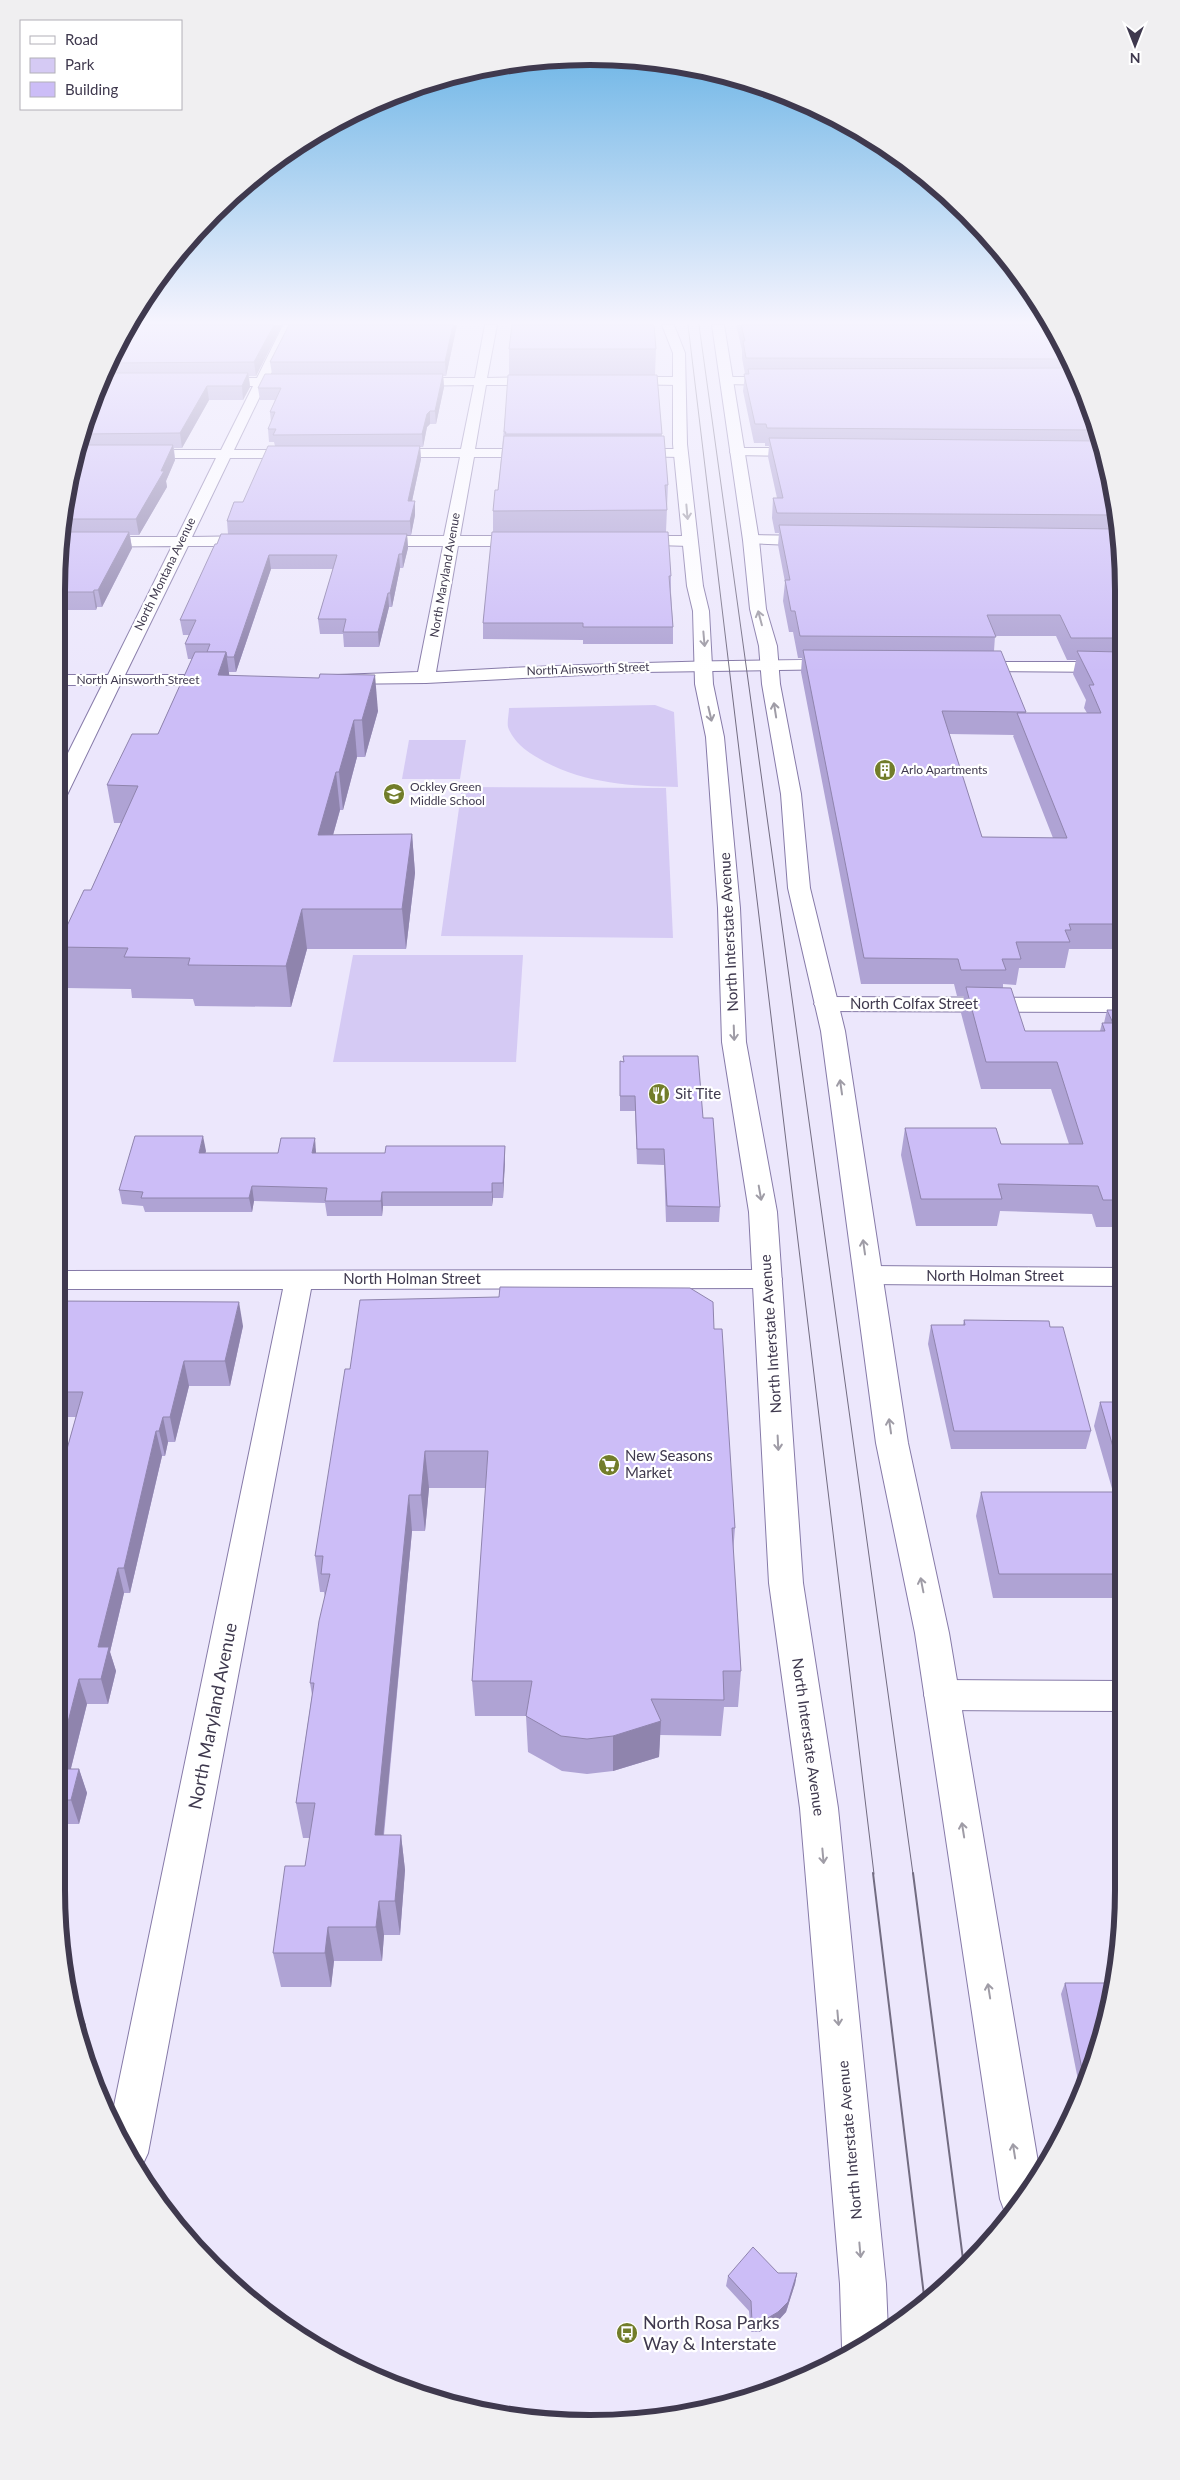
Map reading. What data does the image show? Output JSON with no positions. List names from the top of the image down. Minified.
{"streets":{"street":["North Montana Avenue","North Maryland Avenue","North Ainsworth Street","North Interstate Avenue","North Colfax Street","North Holman Street"]},"crossings":[["North Montana Avenue","North Ainsworth Street"],["North Maryland Avenue","North Ainsworth Street"],["North Maryland Avenue","North Holman Street"],["North Ainsworth Street","North Interstate Avenue"],["North Interstate Avenue","North Holman Street"]],"places":{"building":["Arlo Apartments"],"school or university":["Ockley Green Middle School"],"restaurant":["Sit Tite"],"supermarket":["New Seasons Market"],"bus stop":["North Rosa Parks Way & Interstate"]},"legend":["Road","Park","Building"],"north":"bottom"}
